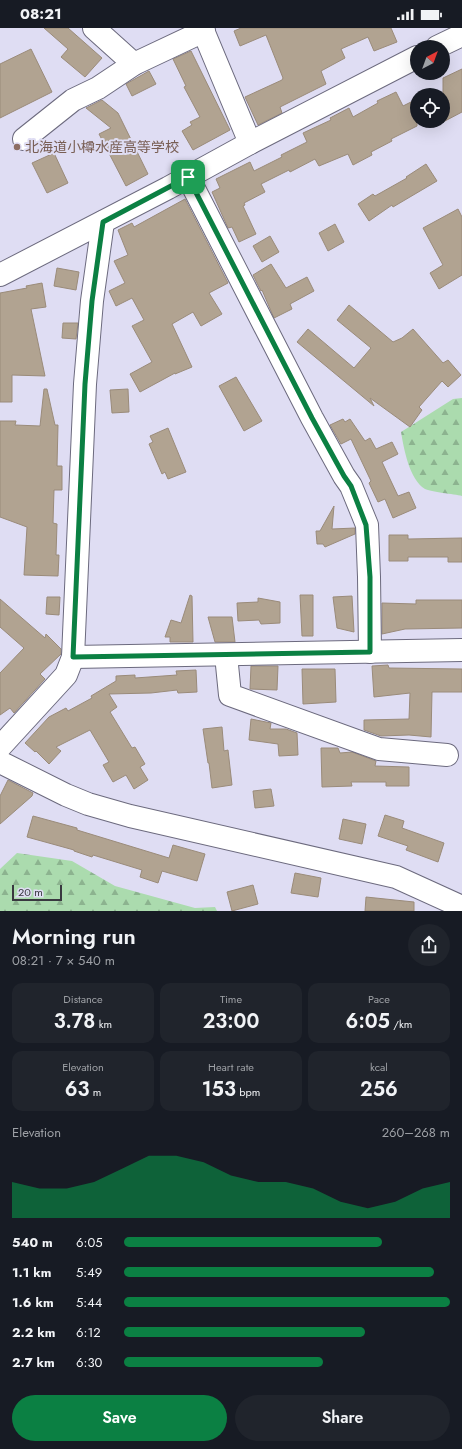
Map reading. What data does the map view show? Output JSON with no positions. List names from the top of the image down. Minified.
{"places":["北海道小樽水産高等学校"],"scale_bar":"20 m","north":"top right","page":{"status":"08:21","scale":"20 m","heading":["Morning run","08:21 · 7 × 540 m"],"stats":[["Distance","3.78 km"],["Time","23:00"],["Pace","6:05 /km"],["Elevation","63 m"],["Heart rate","153 bpm"],["kcal","256"]],"chart":["Elevation","260–268 m"],"list":[{"name":"540 m","note":"6:05"},{"name":"1.1 km","note":"5:49"},{"name":"1.6 km","note":"5:44"},{"name":"2.2 km","note":"6:12"},{"name":"2.7 km","note":"6:30"}],"buttons":["Save","Share"]}}
